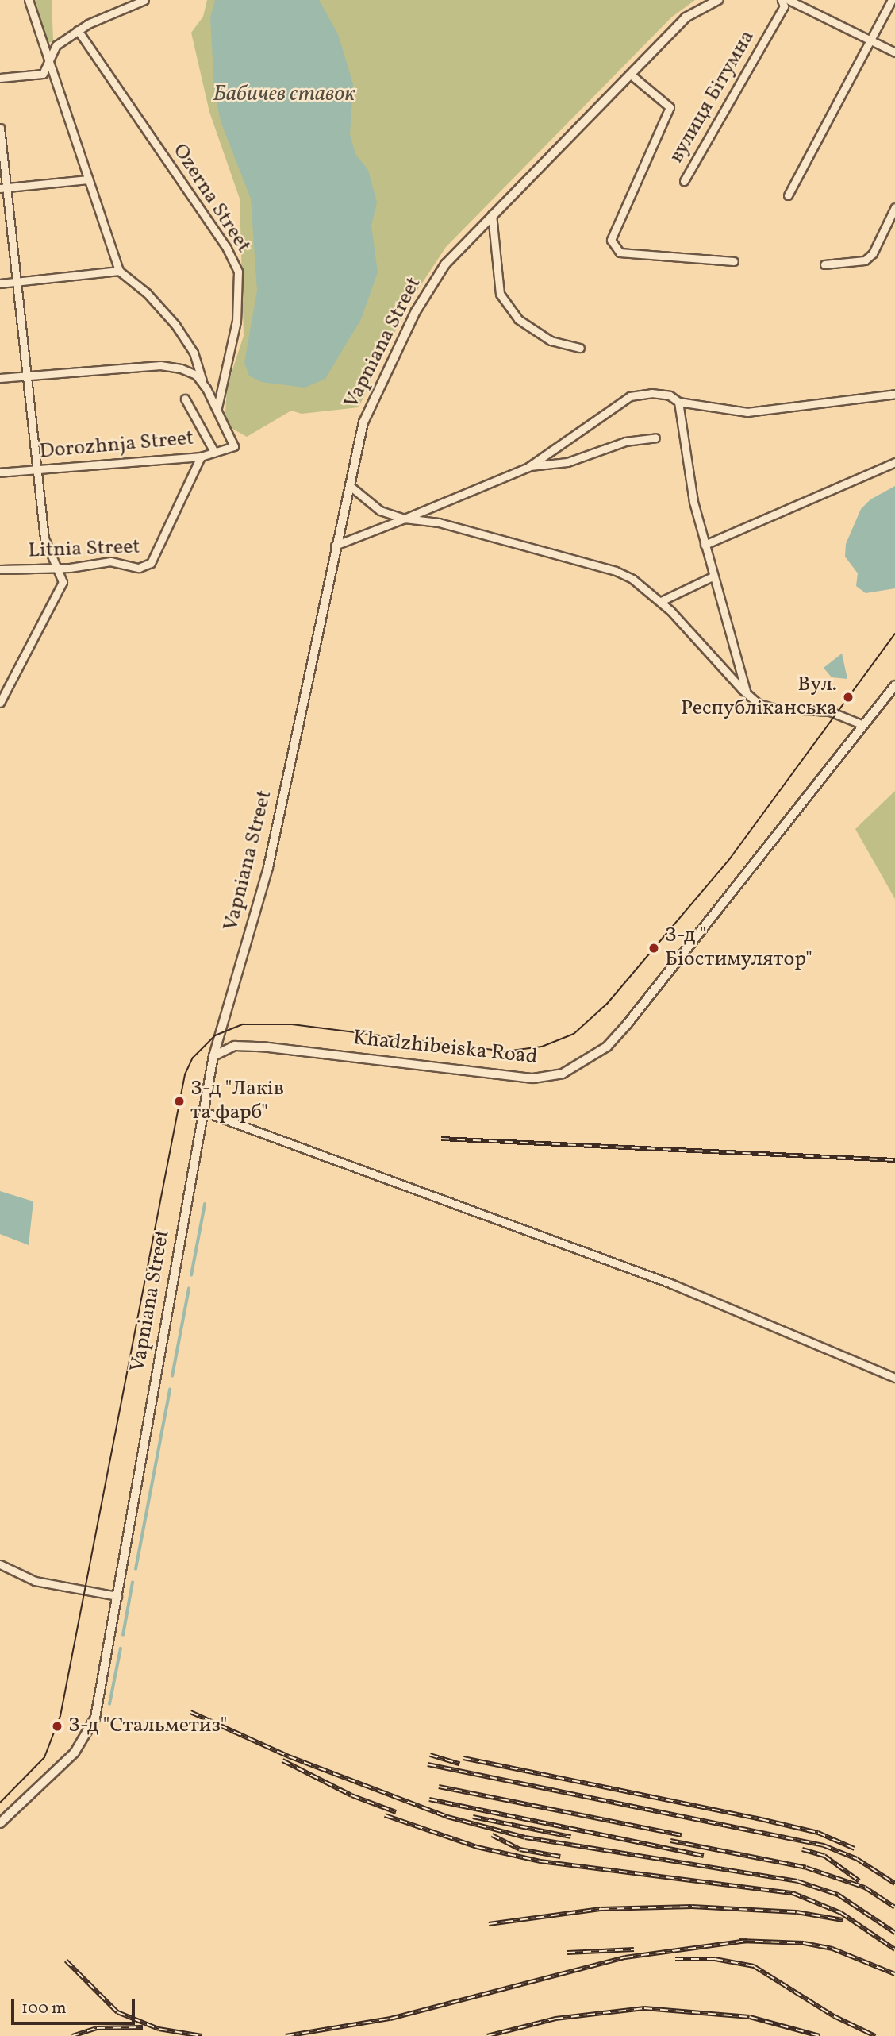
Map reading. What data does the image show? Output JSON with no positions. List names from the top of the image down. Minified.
{"streets":{"street":["вулиця Бітумна","Ozerna Street","Vapniana Street","Dorozhnja Street","Litnia Street","Khadzhibeiska Road"]},"crossings":[["Ozerna Street","Dorozhnja Street"],["Vapniana Street","Khadzhibeiska Road"],["Dorozhnja Street","Litnia Street"]],"water":["Бабичев ставок"],"places":["Вул. Республіканська","З-д \" Біостимулятор\"","З-д \"Лаків та фарб\"","З-д \"Стальметиз\""],"scale_bar":"100 m"}
